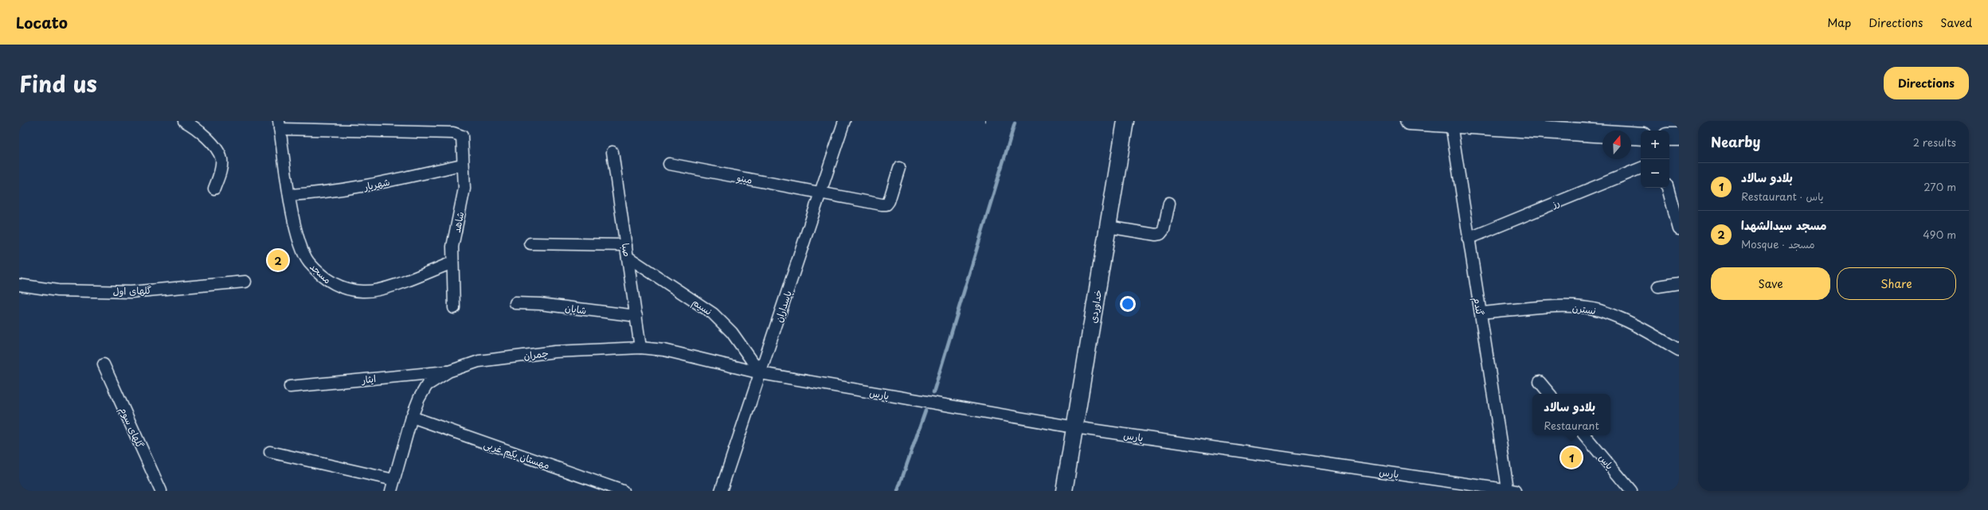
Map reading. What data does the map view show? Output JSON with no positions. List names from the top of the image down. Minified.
{"streets":{"street":["مینو","شهریار","رز","شاهد","صبا","مسجد","گلهای اول","نسیم","پاسداران","خداوردی","گندم","شایان","نسترن","چمران","ایثار","پارس","گلهای سوم","مهستان یکم غربی","یاس"]},"crossings":[["مینو","پاسداران"],["شهریار","شاهد"],["شهریار","مسجد"],["رز","گندم"],["شاهد","مسجد"],["صبا","نسیم"],["صبا","شایان"],["صبا","چمران"],["نسیم","پاسداران"],["نسیم","چمران"],["نسیم","پارس"],["پاسداران","چمران"],["پاسداران","پارس"],["خداوردی","پارس"],["گندم","نسترن"],["گندم","پارس"],["چمران","ایثار"],["چمران","پارس"],["چمران","مهستان یکم غربی"]],"north":"top","page":{"header":"Locato","nav":["Map","Directions","Saved"],"title":"Find us","buttons":["Directions",["Save","Share"]],"heading":["Nearby","2 results"],"map_buttons":["+","−"],"list":[{"mark":"1","name":"بلادو سالاد","note":"Restaurant · یاس","value":"270 m"},{"mark":"2","name":"مسجد سیدالشهدا","note":"Mosque · مسجد","value":"490 m"}],"pins":["2","1"],"popup":["بلادو سالاد","Restaurant"]}}
